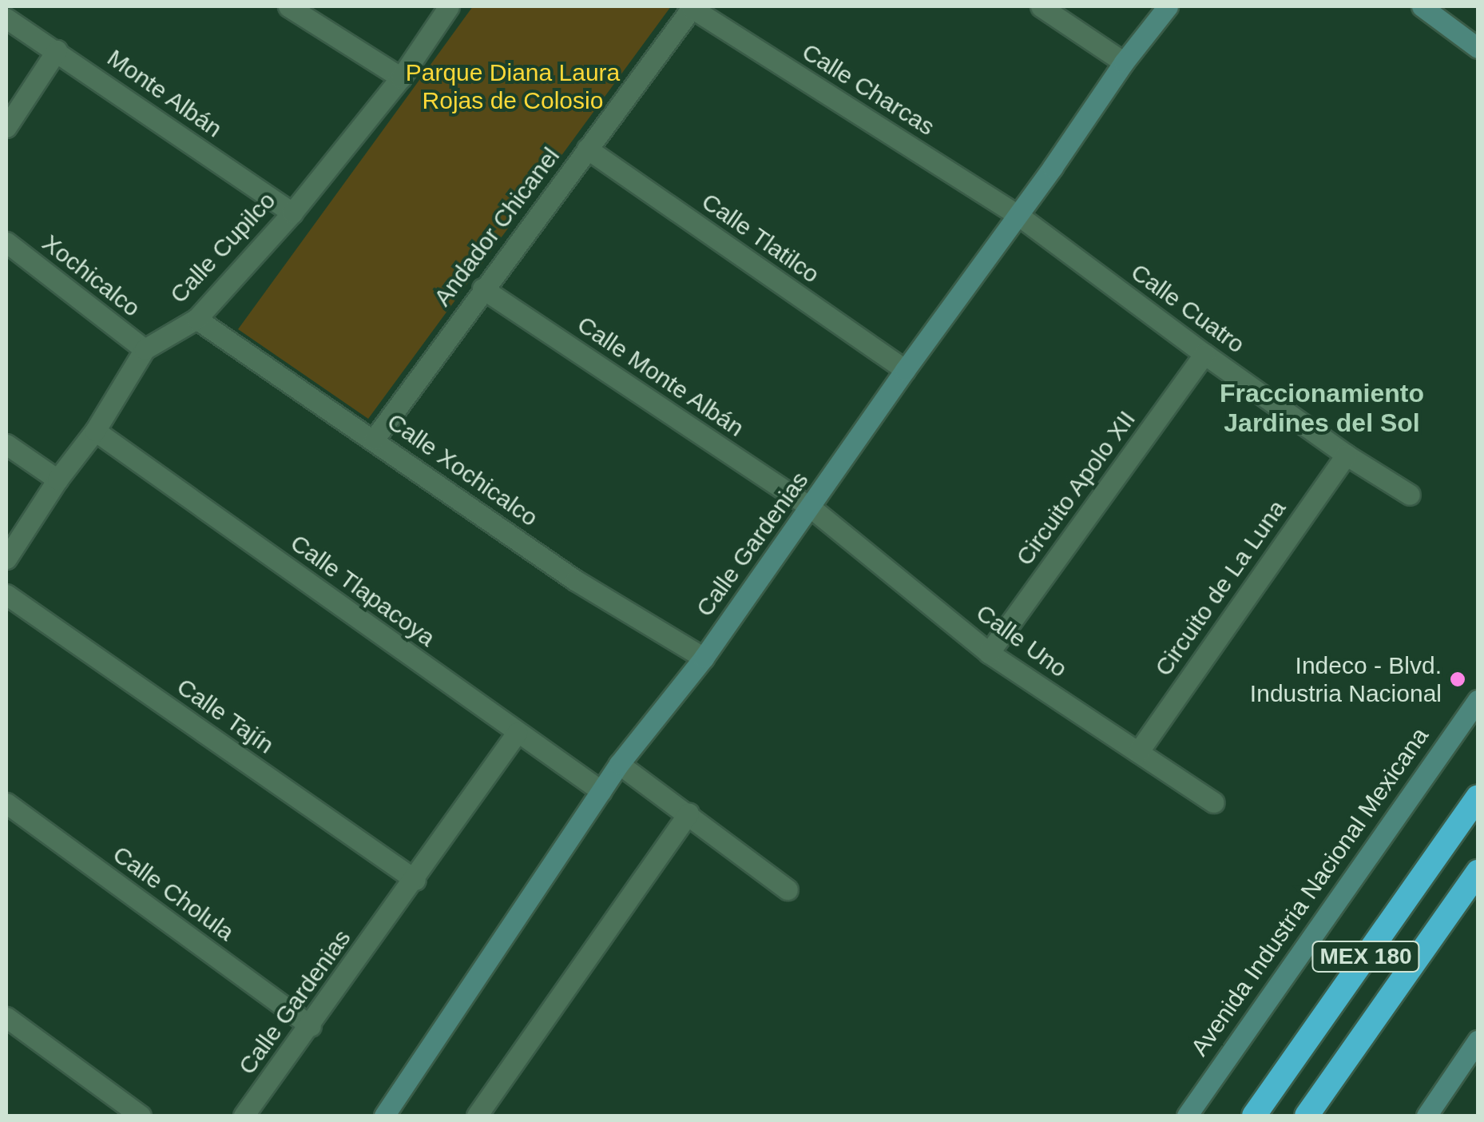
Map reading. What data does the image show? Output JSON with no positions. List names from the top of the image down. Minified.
{"streets":{"highway":["MEX 180"],"street":["Calle Charcas","Monte Albán","Andador Chicanel","Calle Tlatilco","Calle Cupilco","Xochicalco","Calle Cuatro","Calle Monte Albán","Calle Xochicalco","Circuito Apolo XII","Calle Gardenias","Circuito de La Luna","Calle Tlapacoya","Calle Uno","Calle Tajín","Avenida Industria Nacional Mexicana","Calle Cholula"]},"crossings":[["Calle Charcas","Andador Chicanel"],["Calle Charcas","Calle Cuatro"],["Calle Charcas","Calle Gardenias"],["Monte Albán","Calle Cupilco"],["Andador Chicanel","Calle Tlatilco"],["Andador Chicanel","Calle Monte Albán"],["Andador Chicanel","Calle Xochicalco"],["Calle Tlatilco","Calle Gardenias"],["Calle Cupilco","Xochicalco"],["Calle Cupilco","Calle Xochicalco"],["Calle Cupilco","Calle Tlapacoya"],["Calle Cuatro","Circuito Apolo XII"],["Calle Cuatro","Calle Gardenias"],["Calle Cuatro","Circuito de La Luna"],["Calle Monte Albán","Calle Gardenias"],["Calle Monte Albán","Calle Uno"],["Calle Xochicalco","Calle Gardenias"],["Circuito Apolo XII","Calle Uno"],["Calle Gardenias","Calle Tlapacoya"],["Calle Gardenias","Calle Uno"],["Calle Gardenias","Calle Tajín"],["Calle Gardenias","Calle Cholula"],["Circuito de La Luna","Calle Uno"]],"districts":["Fraccionamiento Jardines del Sol"],"parks":["Parque Diana Laura Rojas de Colosio"],"places":["Indeco - Blvd. Industria Nacional"]}
